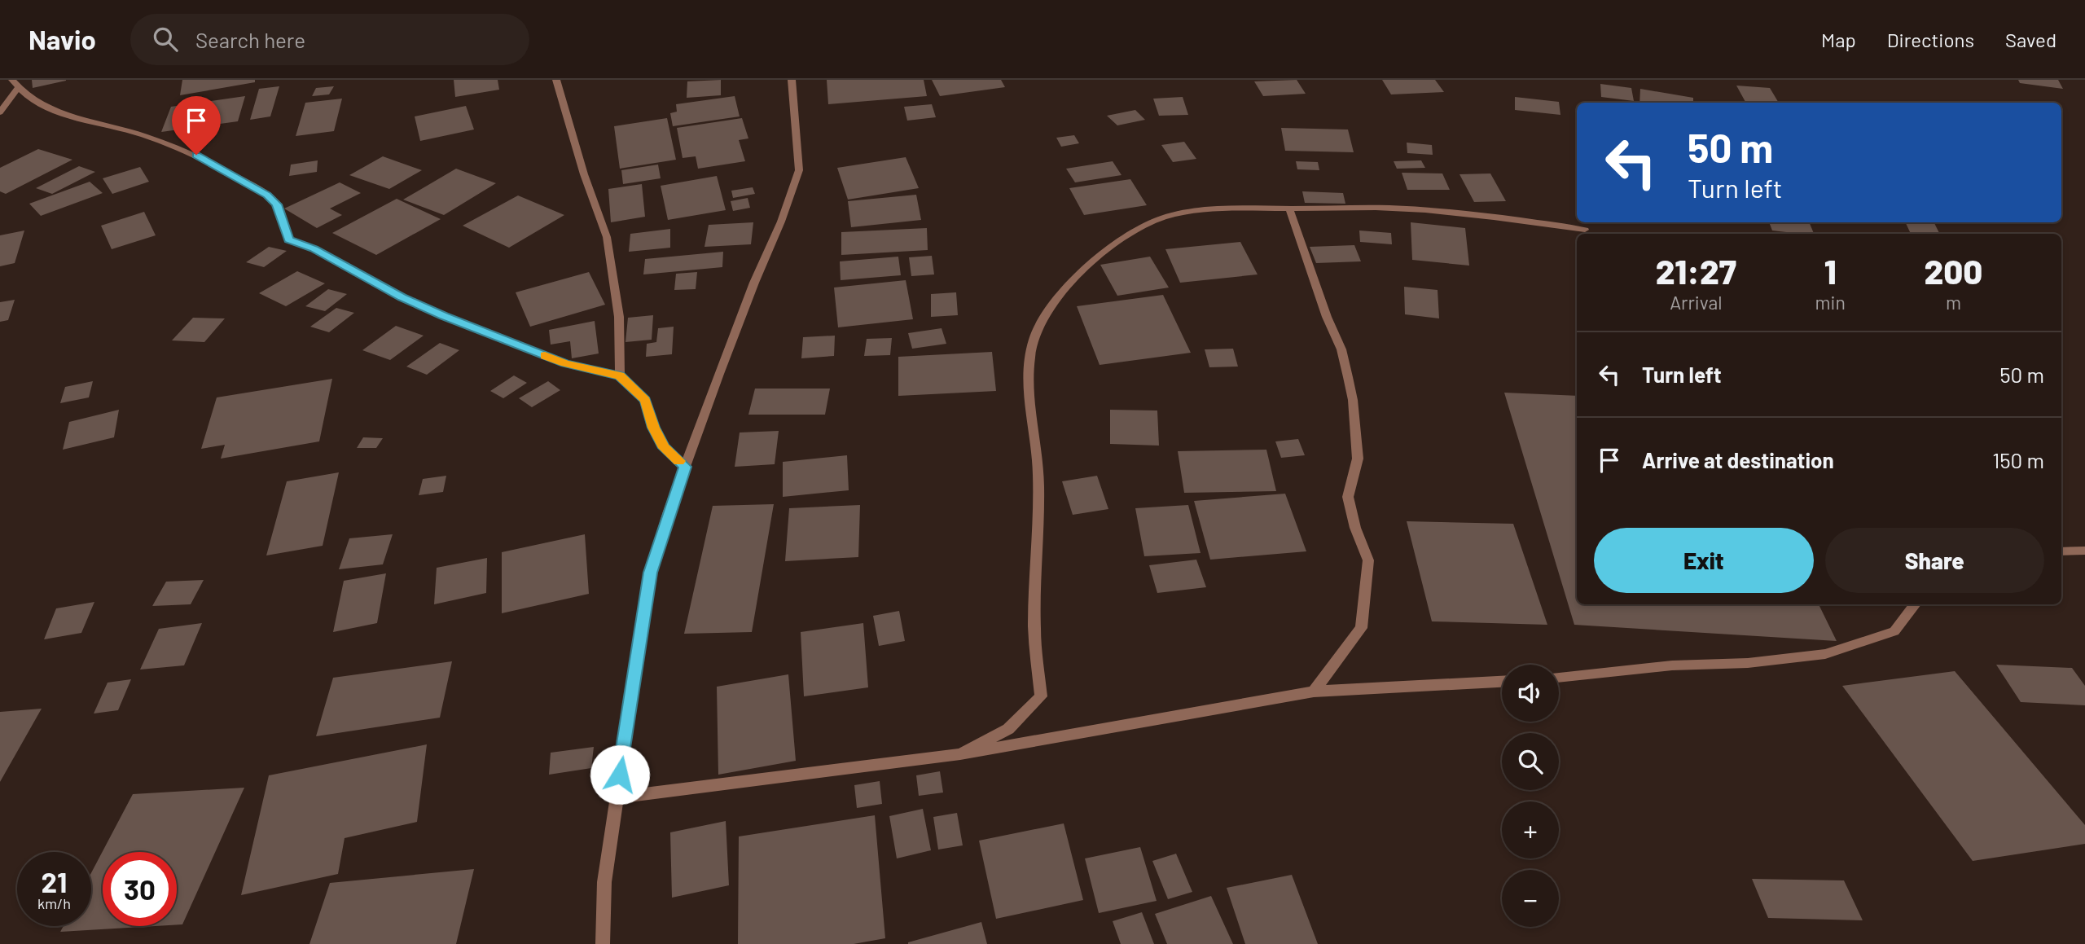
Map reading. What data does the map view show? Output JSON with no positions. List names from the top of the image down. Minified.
{"page":{"header":"Navio","search":"Search here","nav":["Map","Directions","Saved"],"turn":["50 m","Turn left"],"eta":["21:27","Arrival","1","min","200","m"],"list":[{"name":"Turn left","value":"50 m"},{"name":"Arrive at destination","value":"150 m"}],"buttons":["Exit","Share"],"map_buttons":["+","−"],"speed":"21 km/h","limit":"30"}}
